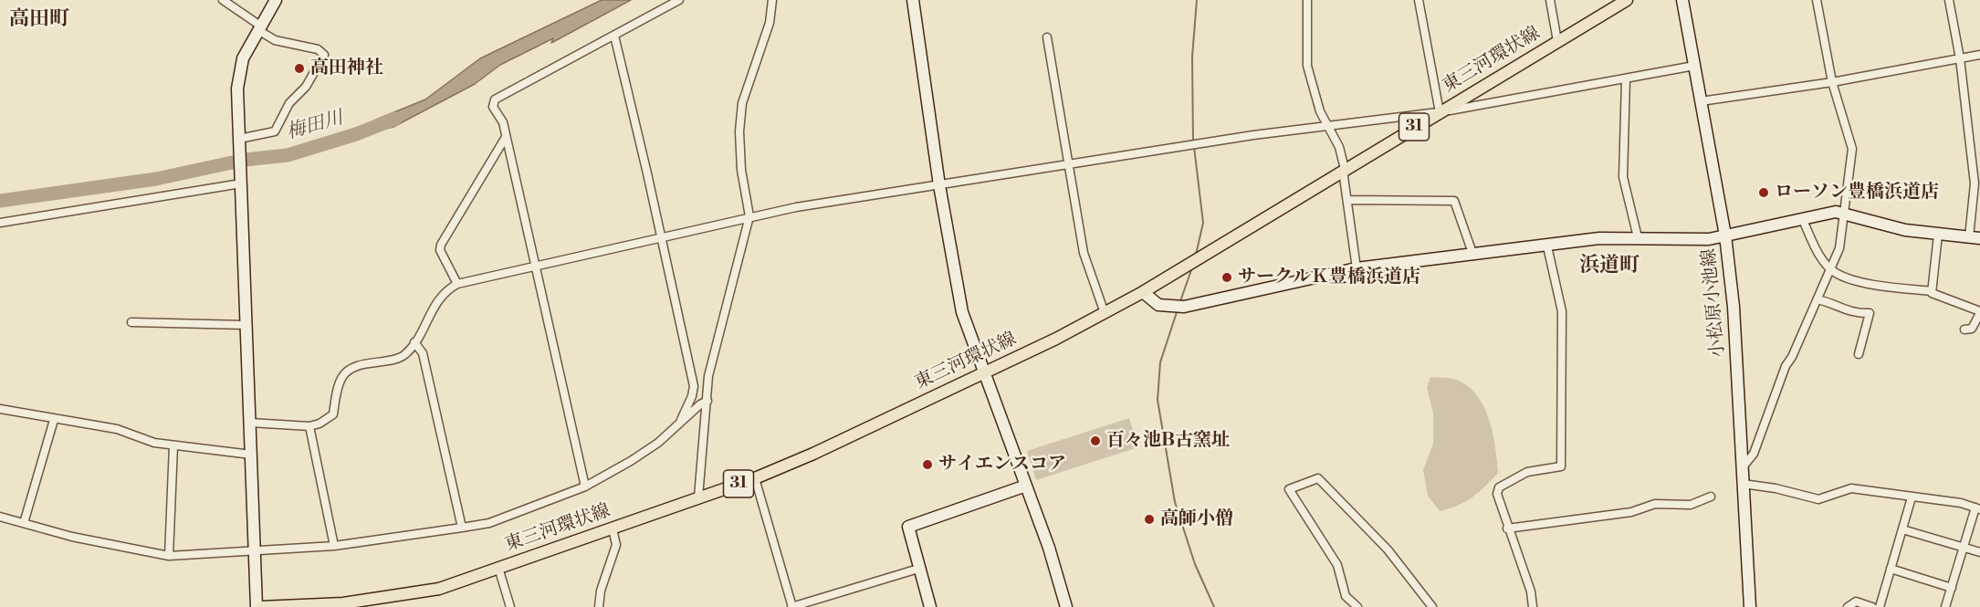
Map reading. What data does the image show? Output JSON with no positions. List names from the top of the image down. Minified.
{"streets":{"main road":["東三河環状線","31"],"street":["小松原小池線"]},"districts":["高田町","浜道町"],"water":["梅田川"],"places":["高田神社","ローソン豊橋浜道店","サークルＫ豊橋浜道店","百々池B古窯址","サイエンスコア","高師小僧"]}
